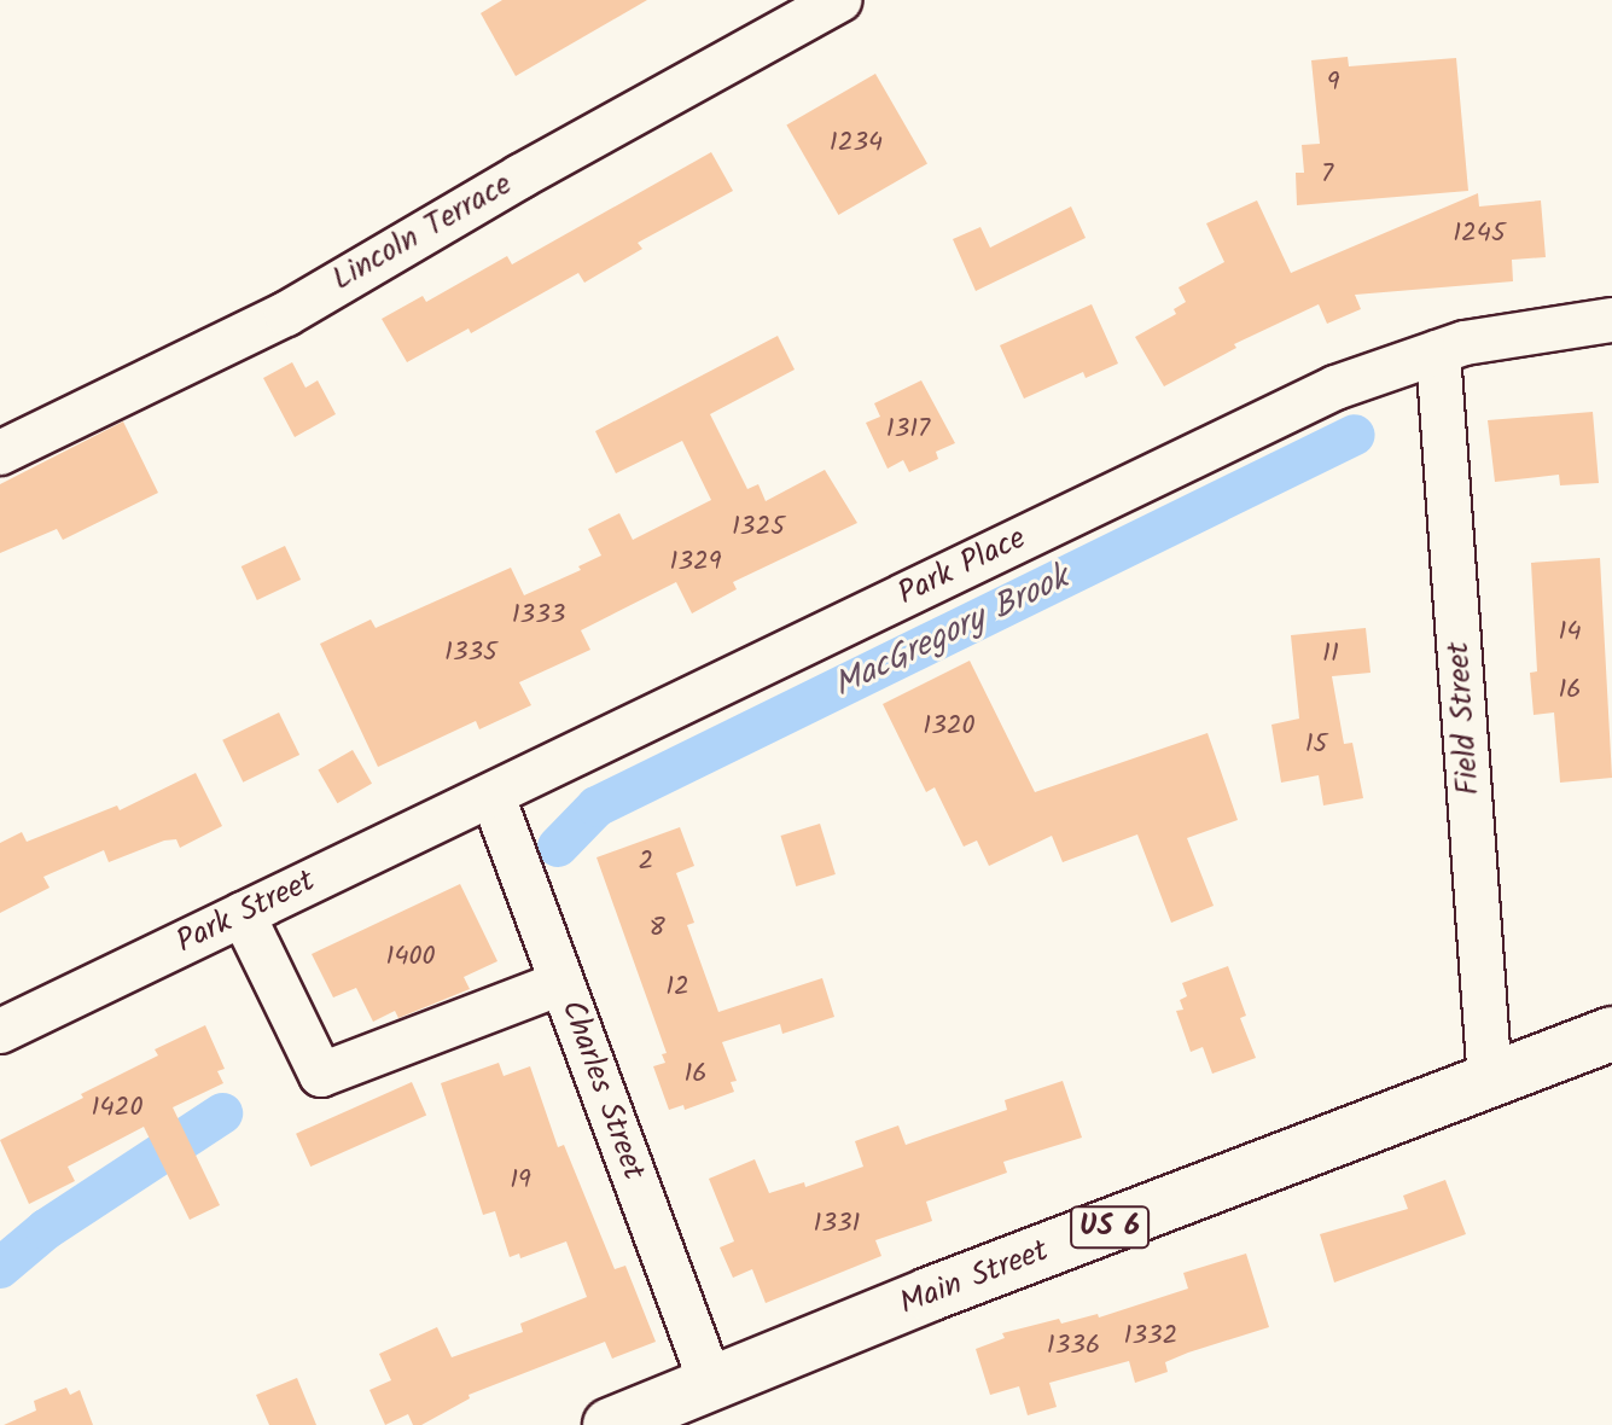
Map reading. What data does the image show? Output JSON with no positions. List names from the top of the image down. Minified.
{"streets":{"main road":["US 6","Main Street"],"street":["Lincoln Terrace","Park Place","Field Street","Park Street","Charles Street"]},"crossings":[["Park Place","Field Street"],["Park Place","Park Street"],["Park Place","Charles Street"],["Field Street","Main Street"],["Park Street","Charles Street"],["Charles Street","Main Street"]],"water":["MacGregory Brook"],"house_numbers":["9","1234","7","1245","1317","1325","1329","1333","14","1335","11","16","1320","15","2","8","1400","12","16","1420","19","1331","1332","1336"]}
